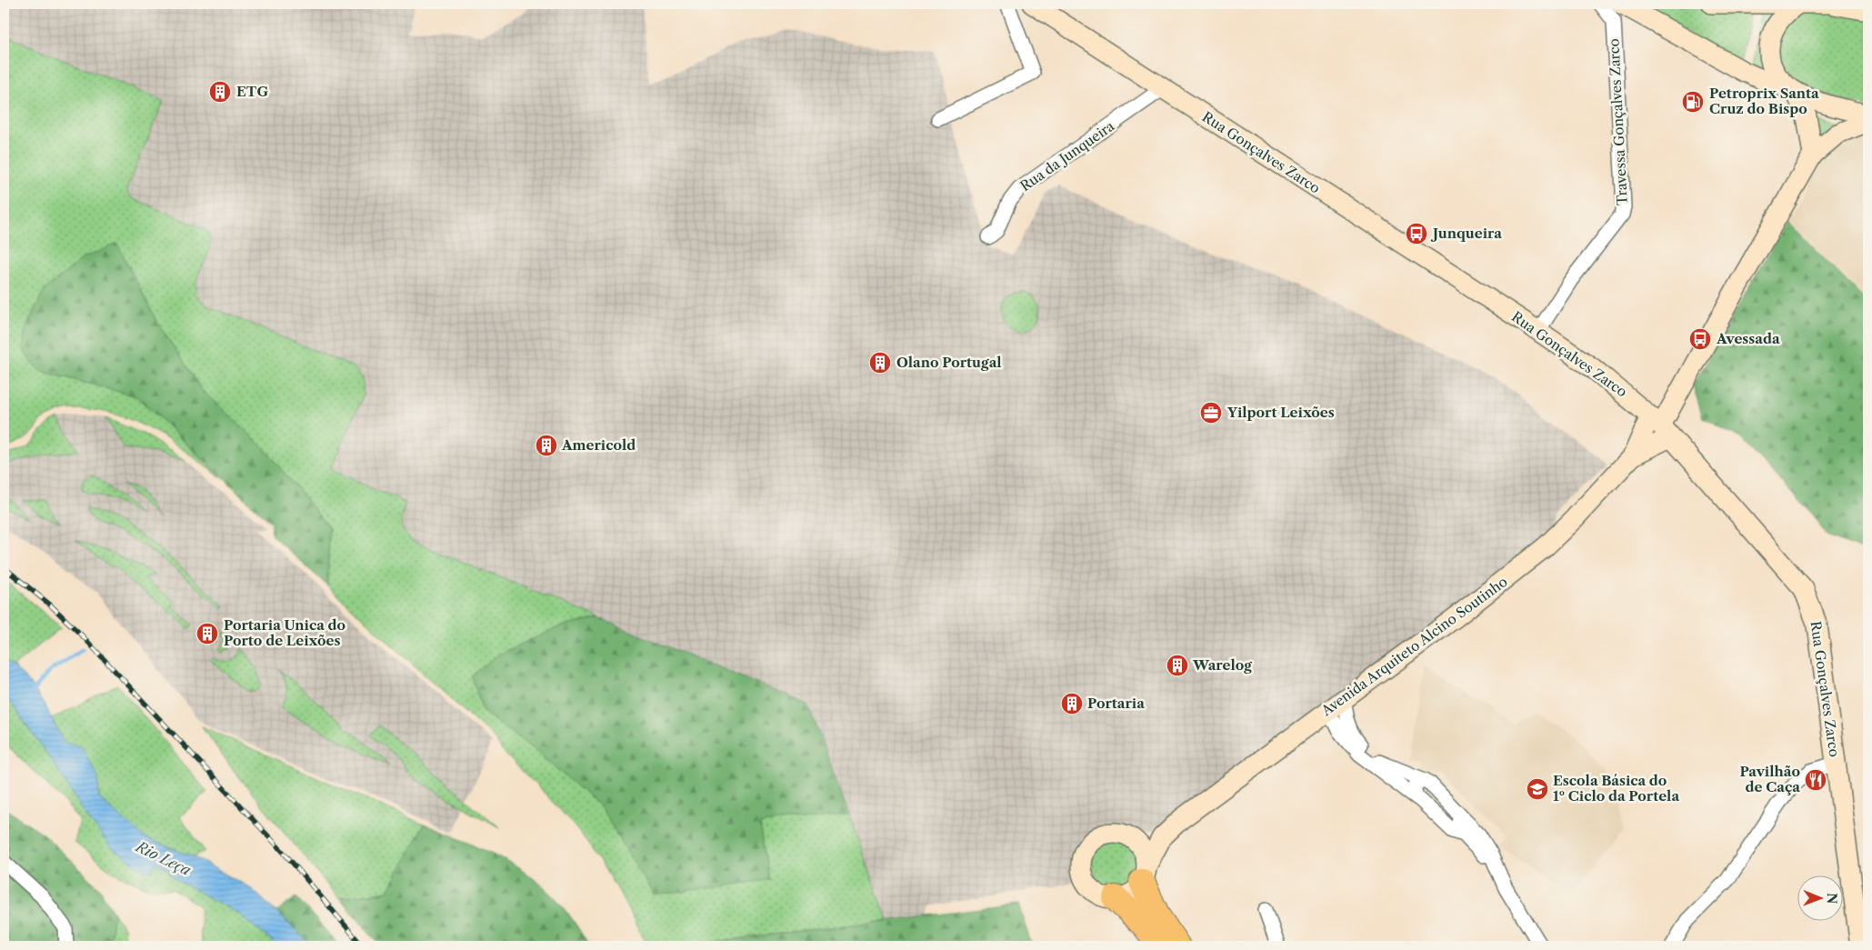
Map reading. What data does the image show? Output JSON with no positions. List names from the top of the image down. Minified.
{"streets":{"main road":["Rua Gonçalves Zarco","Avenida Arquiteto Alcino Soutinho"],"street":["Travessa Gonçalves Zarco","Rua da Junqueira"]},"crossings":[["Travessa Gonçalves Zarco","Rua Gonçalves Zarco"],["Rua Gonçalves Zarco","Rua da Junqueira"],["Rua Gonçalves Zarco","Avenida Arquiteto Alcino Soutinho"]],"water":["Rio Leça"],"places":{"building":["ETG","Olano Portugal","Americold","Portaria Unica do Porto de Leixões","Warelog","Portaria"],"fuel station":["Petroprix Santa Cruz do Bispo"],"bus stop":["Junqueira","Avessada"],"office":["Yilport Leixões"],"restaurant":["Pavilhão de Caça"],"school or university":["Escola Básica do 1º Ciclo da Portela"]},"north":"right"}
